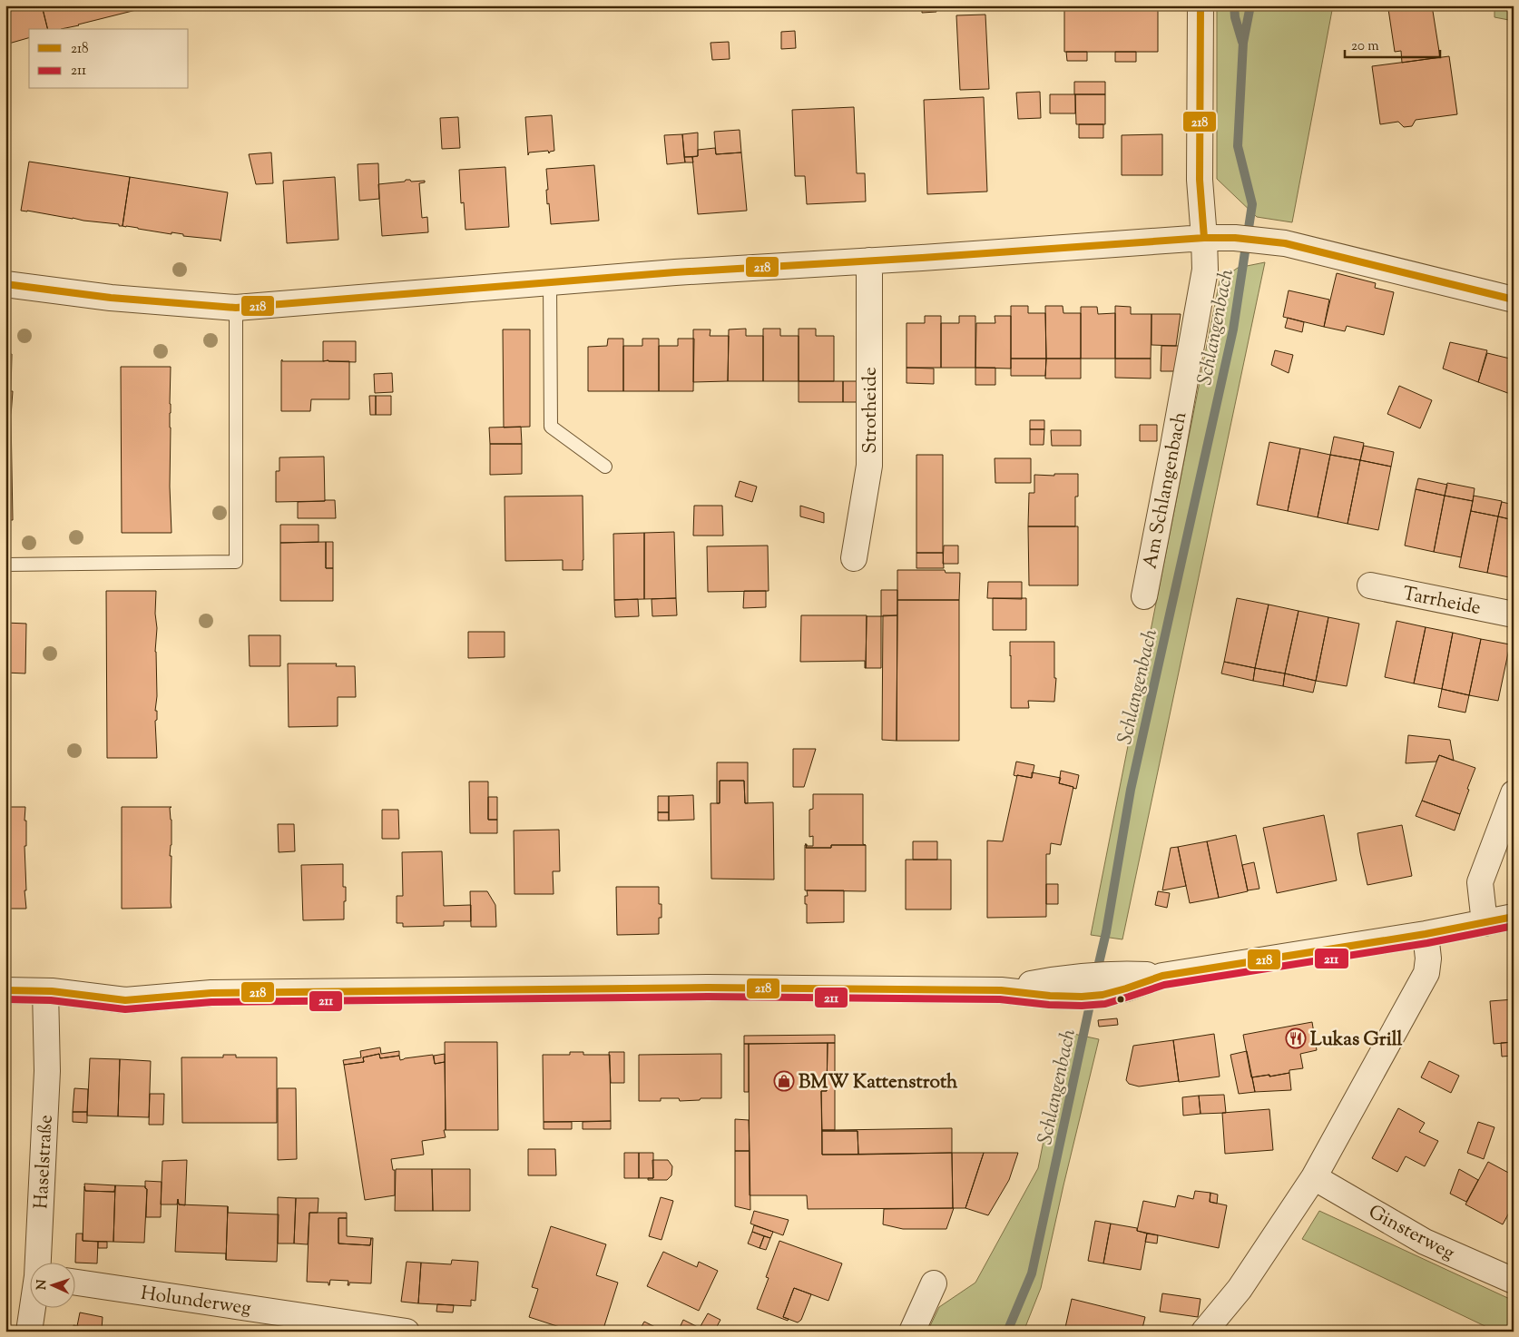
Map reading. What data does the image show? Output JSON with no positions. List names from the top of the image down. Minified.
{"streets":{"street":["Strotheide","Am Schlangenbach","Tarrheide","Haselstraße","Ginsterweg","Holunderweg"]},"water":["Schlangenbach"],"places":{"restaurant":["Lukas Grill"],"shop":["BMW Kattenstroth"]},"lines":["transit line 218","transit line 211"],"legend":["218","211"],"scale_bar":"20 m","north":"left"}
